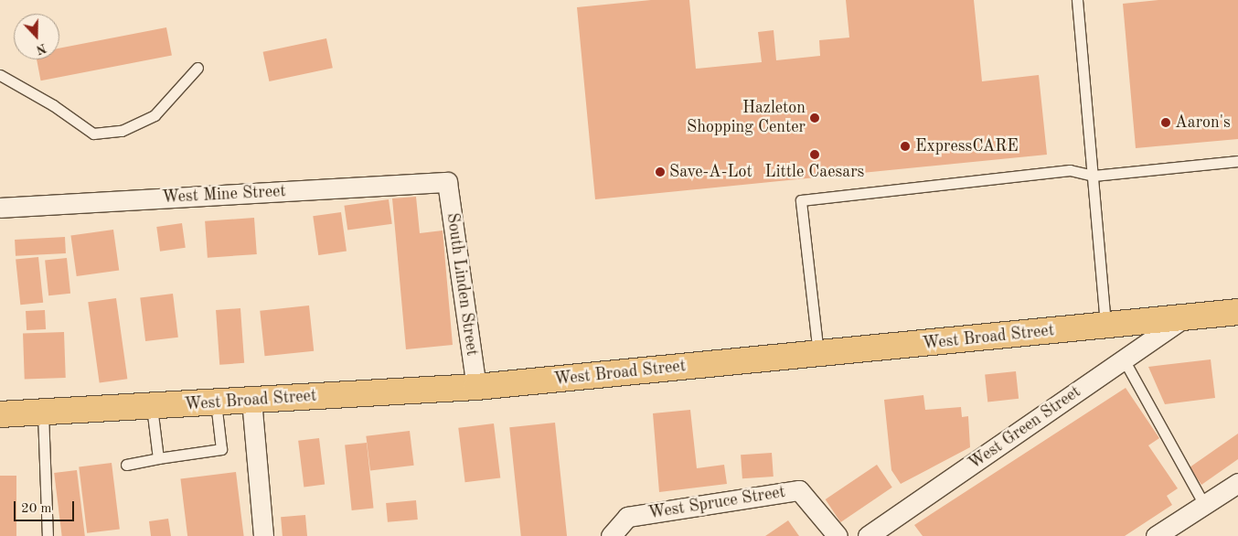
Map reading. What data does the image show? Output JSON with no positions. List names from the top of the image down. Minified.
{"streets":{"highway":["West Broad Street"],"street":["West Mine Street","South Linden Street","West Green Street","West Spruce Street"]},"crossings":[["West Mine Street","South Linden Street"],["South Linden Street","West Broad Street"],["West Broad Street","West Green Street"]],"places":["Hazleton Shopping Center","Aaron's","ExpressCARE","Little Caesars","Save-A-Lot"],"scale_bar":"20 m","north":"bottom"}
